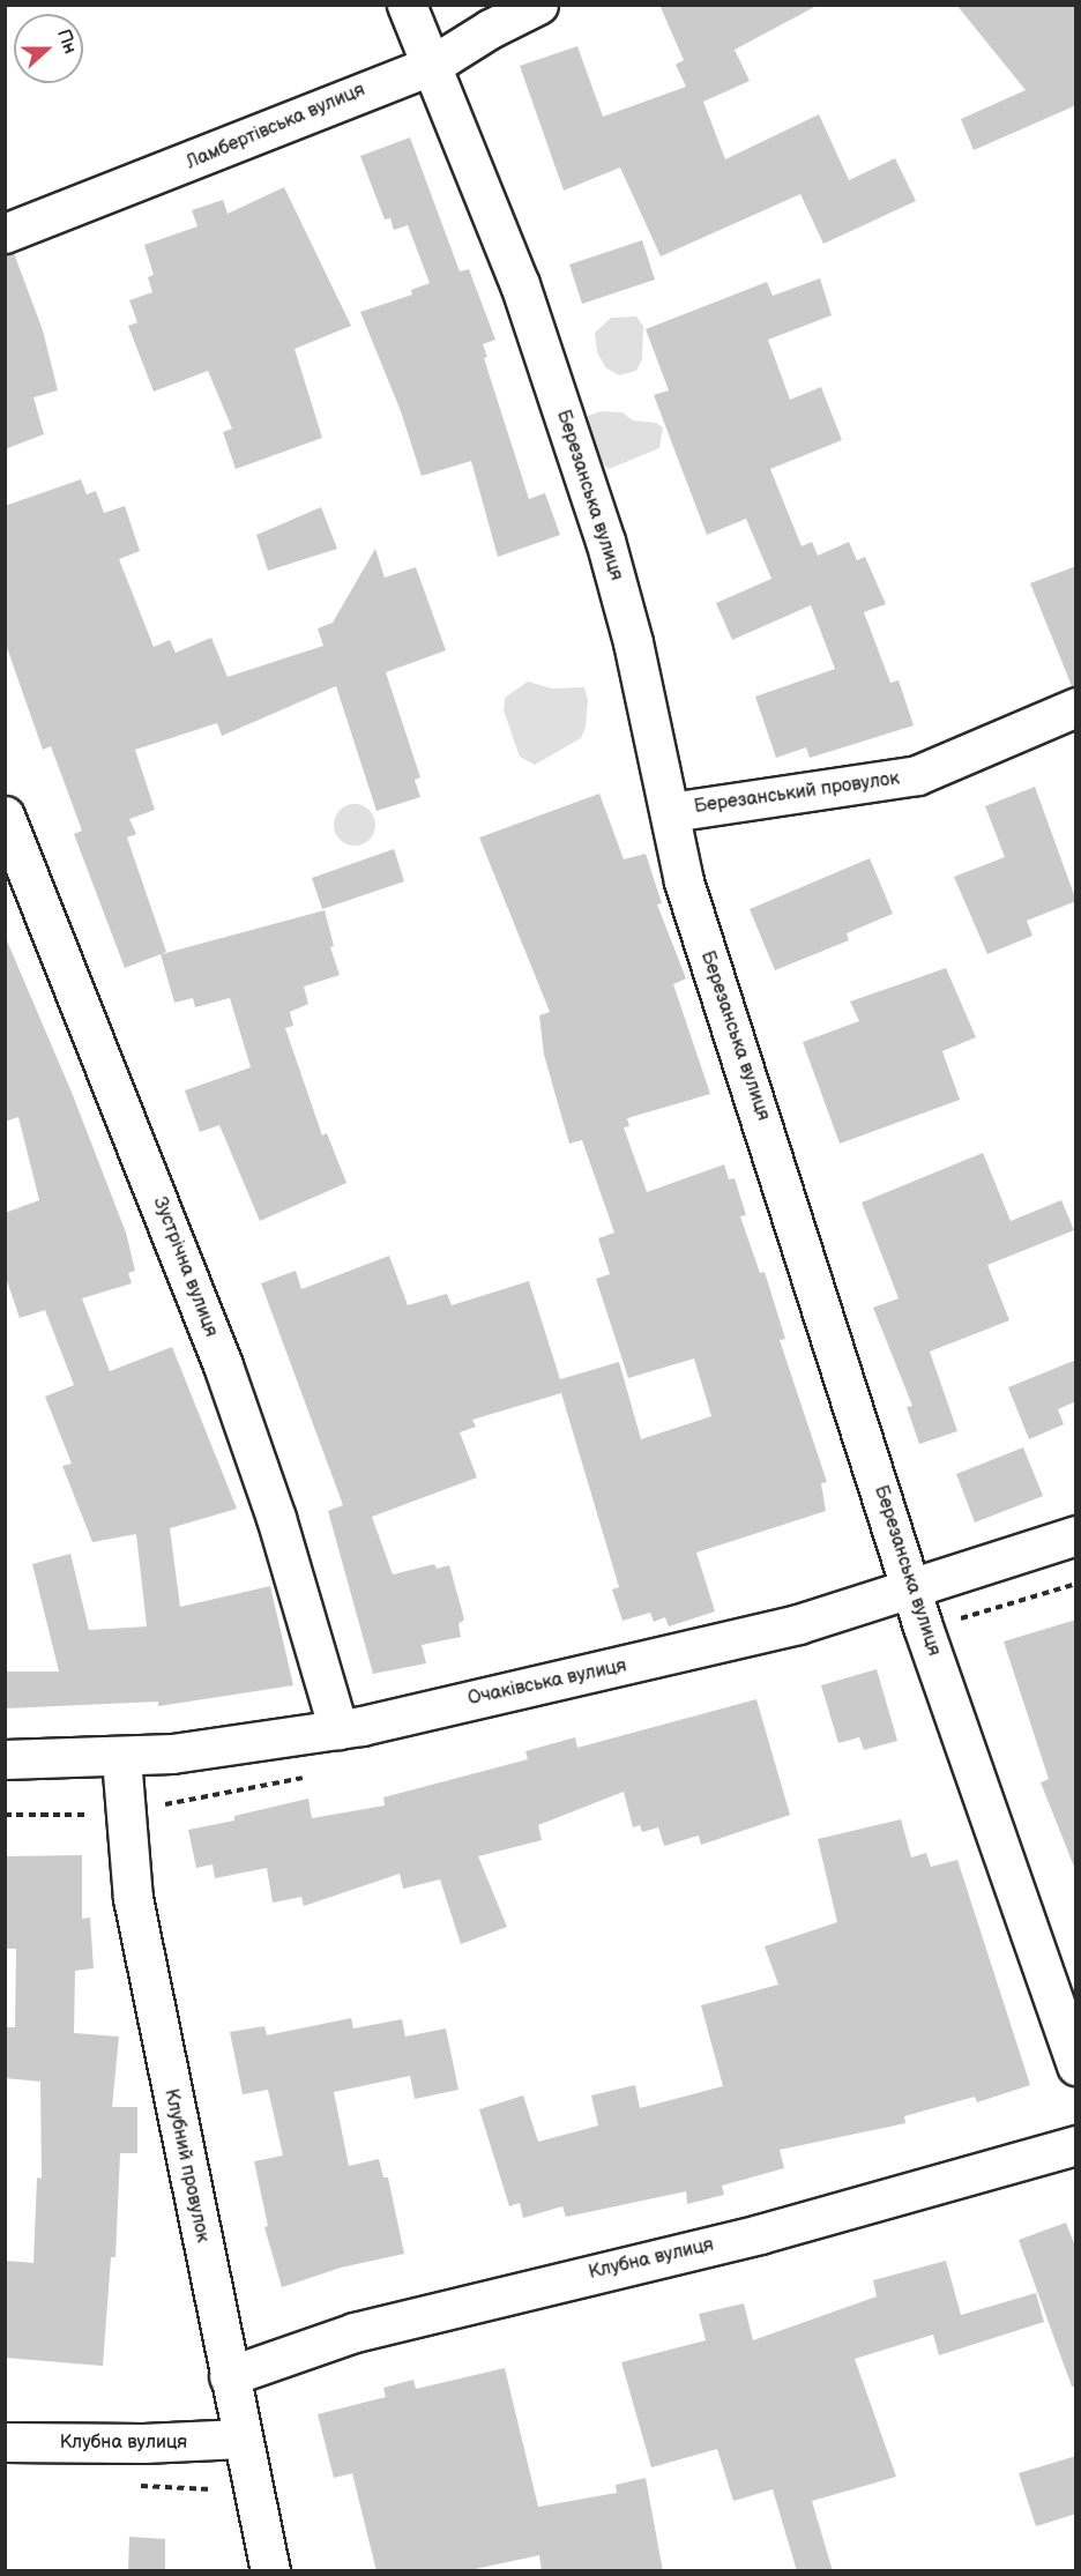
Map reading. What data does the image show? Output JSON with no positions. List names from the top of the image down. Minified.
{"streets":{"street":["Ламбертівська вулиця","Березанська вулиця","Березанський провулок","Зустрічна вулиця","Очаківська вулиця","Клубний провулок","Клубна вулиця"]},"crossings":[["Ламбертівська вулиця","Березанська вулиця"],["Березанська вулиця","Березанський провулок"],["Березанська вулиця","Очаківська вулиця"],["Зустрічна вулиця","Очаківська вулиця"],["Очаківська вулиця","Клубний провулок"],["Клубний провулок","Клубна вулиця"]],"north":"right"}
